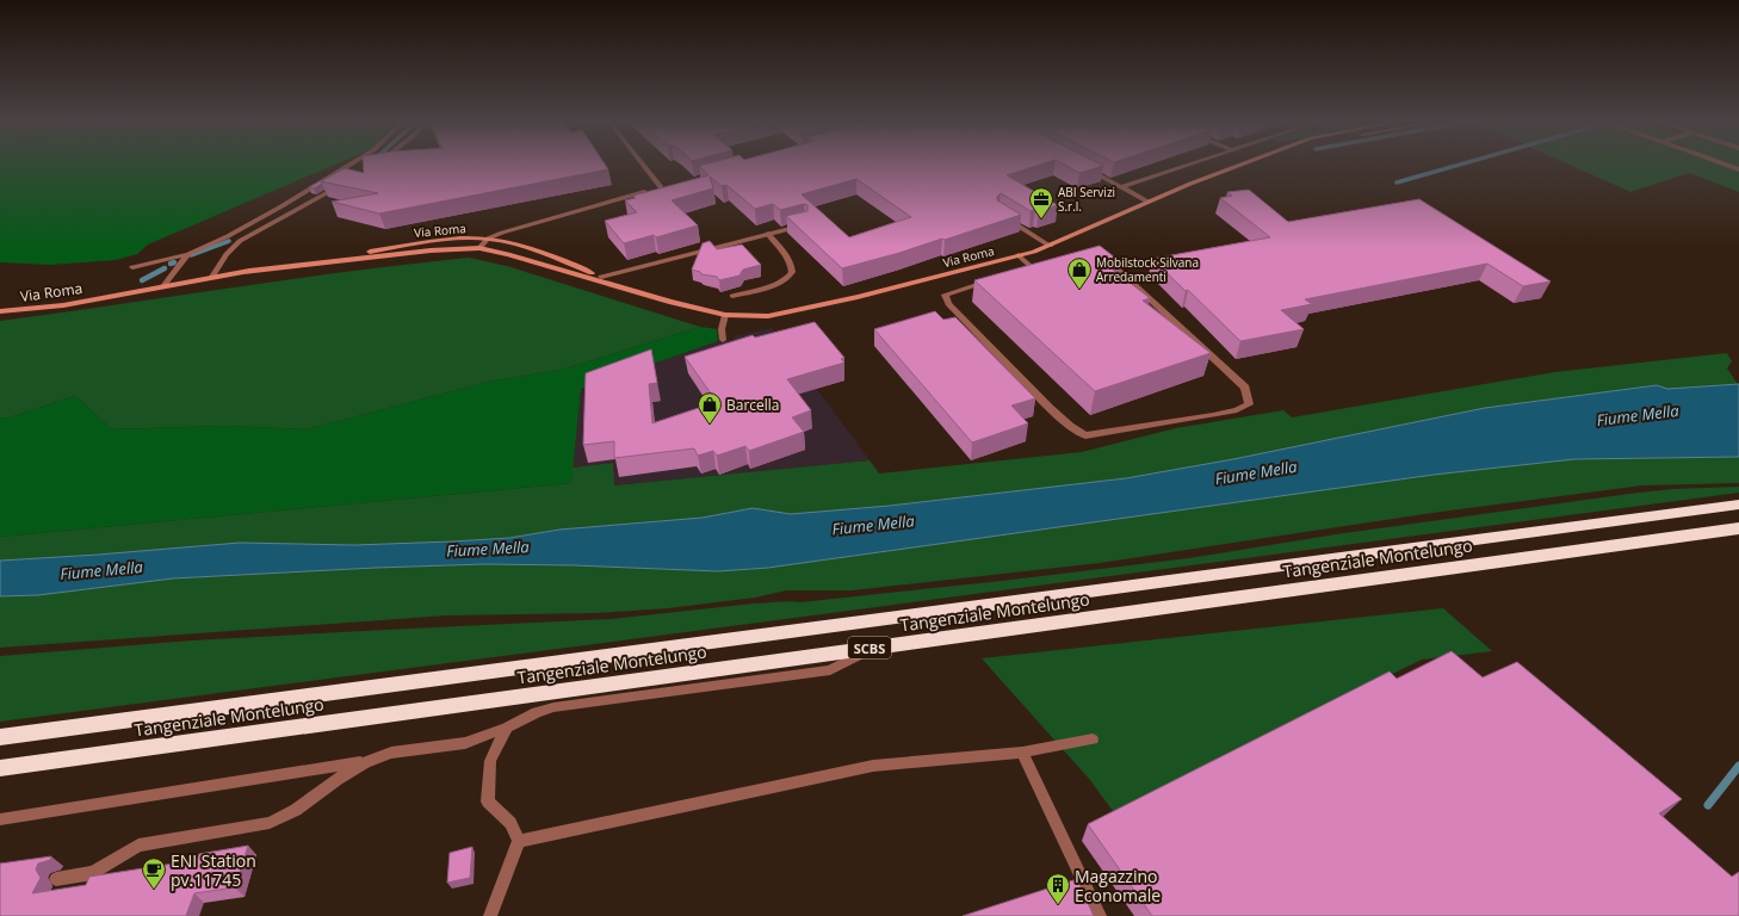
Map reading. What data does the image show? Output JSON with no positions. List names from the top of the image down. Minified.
{"streets":{"highway":["Tangenziale Montelungo","SCBS"],"street":["Via Roma"]},"water":["Fiume Mella"],"places":{"office":["ABI Servizi S.r.l."],"shop":["Mobilstock Silvana Arredamenti","Barcella"],"cafe":["ENI Station pv.11745"],"building":["Magazzino Economale"]}}
